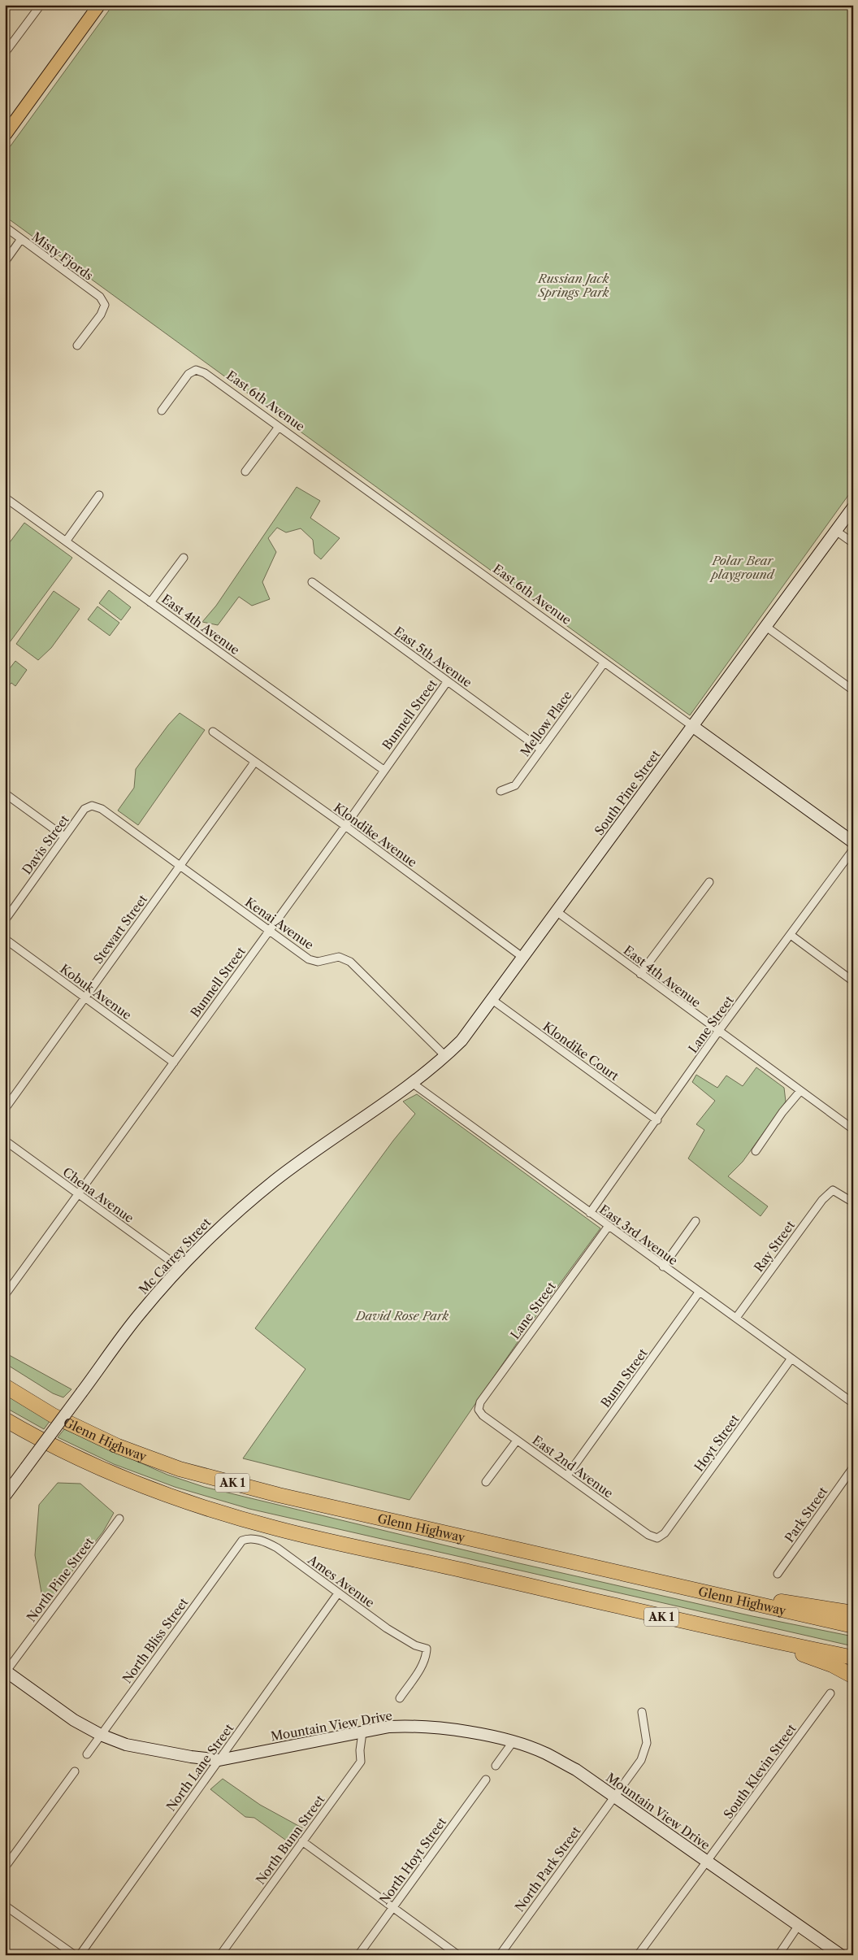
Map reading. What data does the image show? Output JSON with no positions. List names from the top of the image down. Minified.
{"streets":{"highway":["Glenn Highway","AK 1"],"street":["Misty Fjords","East 6th Avenue","East 4th Avenue","East 5th Avenue","Bunnell Street","Mellow Place","South Pine Street","Klondike Avenue","Davis Street","Kenai Avenue","Stewart Street","Kobuk Avenue","Lane Street","Klondike Court","Chena Avenue","East 3rd Avenue","Ray Street","Mc Carrey Street","Bunn Street","Hoyt Street","East 2nd Avenue","Park Street","North Pine Street","Ames Avenue","North Bliss Street","Mountain View Drive","North Lane Street","South Klevin Street","North Bunn Street","North Hoyt Street","North Park Street"]},"crossings":[["East 6th Avenue","Mellow Place"],["East 6th Avenue","South Pine Street"],["East 4th Avenue","Bunnell Street"],["East 4th Avenue","South Pine Street"],["East 4th Avenue","Lane Street"],["East 5th Avenue","Bunnell Street"],["East 5th Avenue","Mellow Place"],["Bunnell Street","Klondike Avenue"],["Bunnell Street","Kenai Avenue"],["Bunnell Street","Kobuk Avenue"],["Bunnell Street","Chena Avenue"],["South Pine Street","Klondike Avenue"],["South Pine Street","Kenai Avenue"],["South Pine Street","Klondike Court"],["South Pine Street","East 3rd Avenue"],["South Pine Street","Mc Carrey Street"],["Klondike Avenue","Stewart Street"],["Davis Street","Kenai Avenue"],["Kenai Avenue","Stewart Street"],["Stewart Street","Kobuk Avenue"],["Lane Street","Klondike Court"],["Lane Street","East 3rd Avenue"],["Lane Street","East 2nd Avenue"],["Chena Avenue","Mc Carrey Street"],["East 3rd Avenue","Ray Street"],["East 3rd Avenue","Mc Carrey Street"],["East 3rd Avenue","Bunn Street"],["East 3rd Avenue","Hoyt Street"],["Bunn Street","East 2nd Avenue"],["Hoyt Street","East 2nd Avenue"],["North Pine Street","Mountain View Drive"],["Ames Avenue","North Bliss Street"],["Ames Avenue","North Lane Street"],["North Bliss Street","Mountain View Drive"],["Mountain View Drive","North Lane Street"],["Mountain View Drive","South Klevin Street"],["Mountain View Drive","North Bunn Street"],["Mountain View Drive","North Park Street"]],"parks":["Russian Jack Springs Park","Polar Bear playground","David Rose Park"]}
